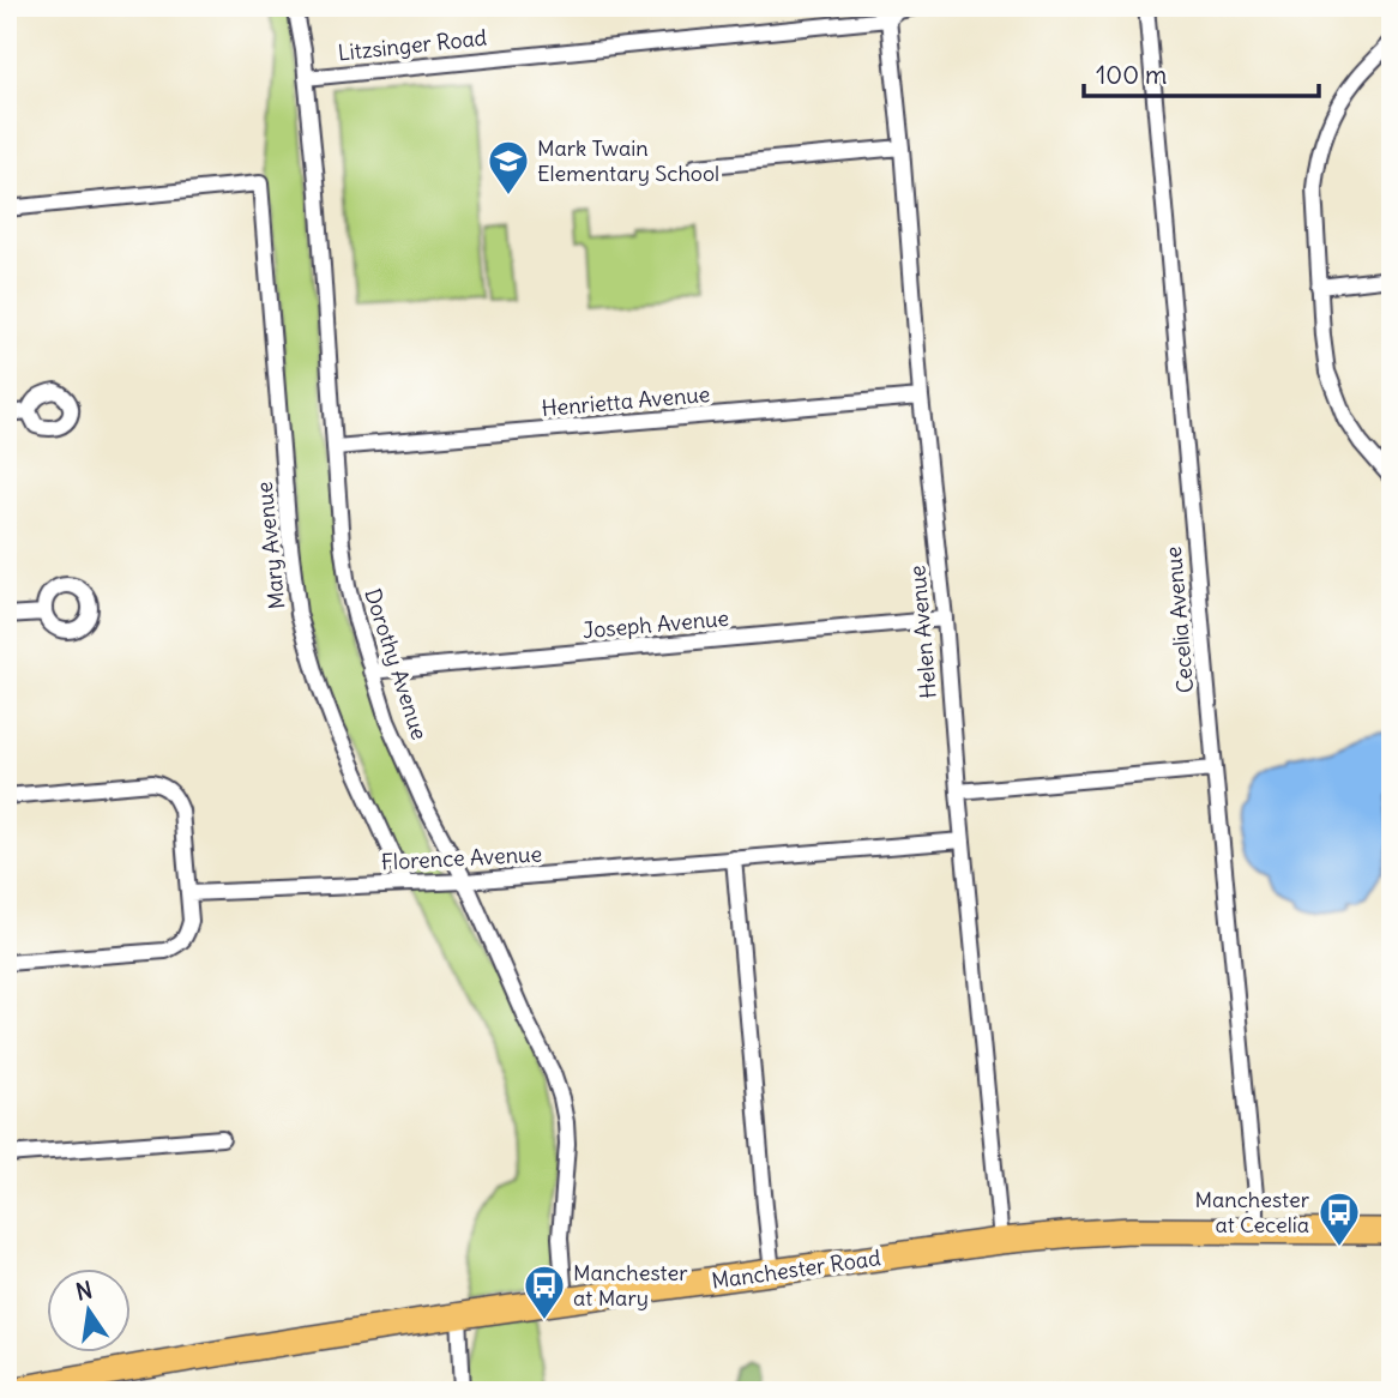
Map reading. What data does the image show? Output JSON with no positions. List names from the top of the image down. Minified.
{"streets":{"main road":["Manchester Road"],"street":["Litzsinger Road","Henrietta Avenue","Mary Avenue","Cecelia Avenue","Joseph Avenue","Helen Avenue","Dorothy Avenue","Florence Avenue"]},"crossings":[["Litzsinger Road","Helen Avenue"],["Litzsinger Road","Dorothy Avenue"],["Henrietta Avenue","Helen Avenue"],["Henrietta Avenue","Dorothy Avenue"],["Mary Avenue","Florence Avenue"],["Cecelia Avenue","Manchester Road"],["Joseph Avenue","Helen Avenue"],["Joseph Avenue","Dorothy Avenue"],["Helen Avenue","Florence Avenue"],["Helen Avenue","Manchester Road"],["Dorothy Avenue","Florence Avenue"],["Dorothy Avenue","Manchester Road"]],"places":{"school or university":["Mark Twain Elementary School"],"bus stop":["Manchester at Cecelia","Manchester at Mary"]},"scale_bar":"100 m","north":"top"}
